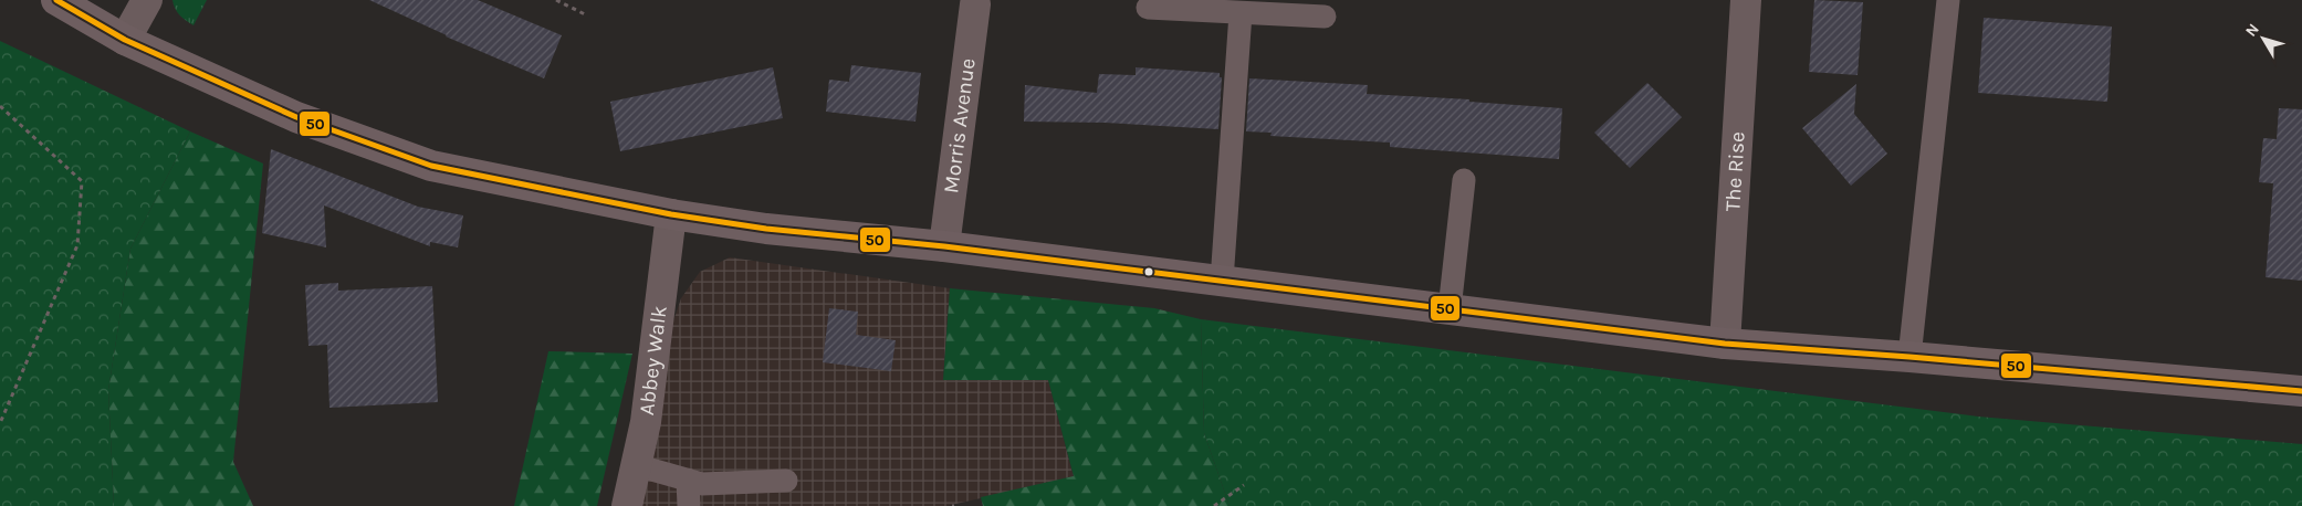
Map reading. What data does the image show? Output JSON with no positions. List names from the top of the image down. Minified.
{"streets":{"street":["Morris Avenue","The Rise","Abbey Walk"]},"lines":["transit line 50"],"north":"top left"}
